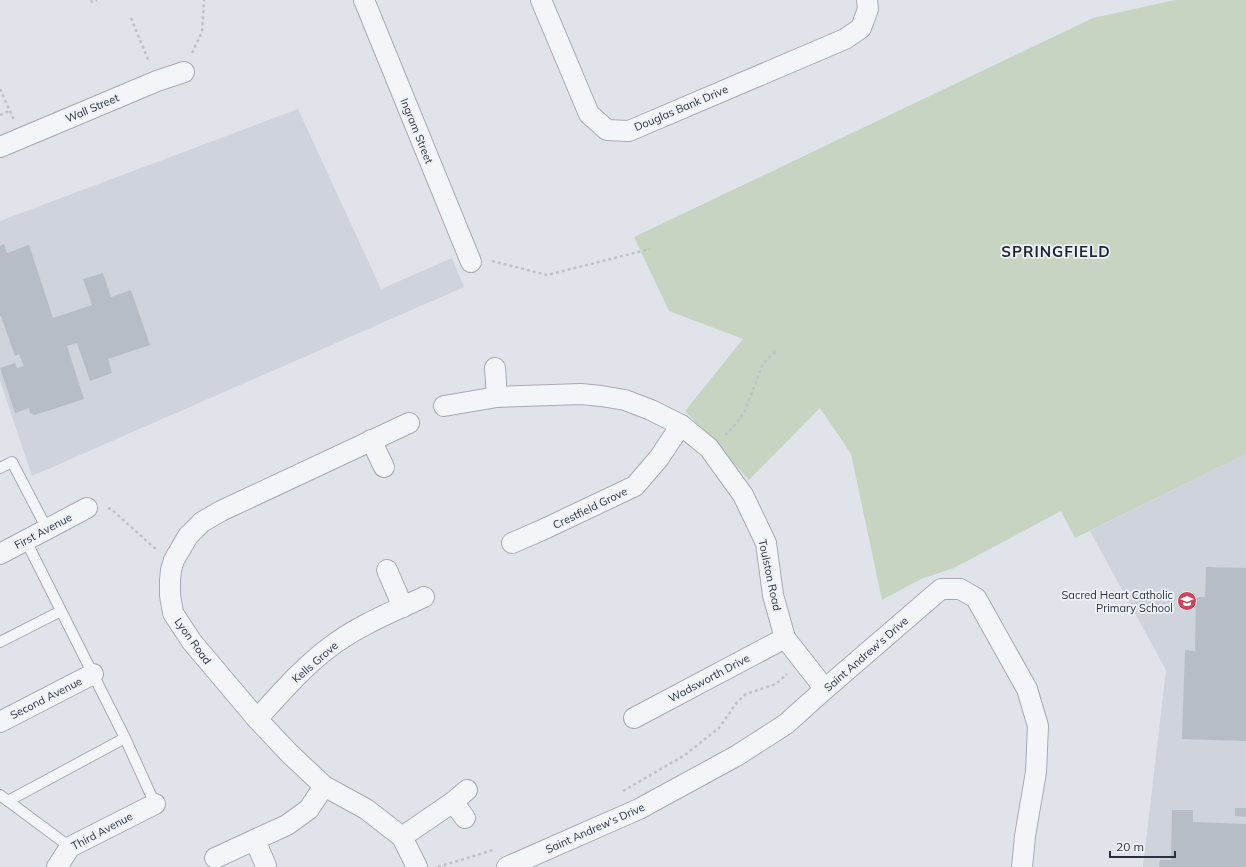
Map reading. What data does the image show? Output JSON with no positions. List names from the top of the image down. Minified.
{"streets":{"street":["Wall Street","Douglas Bank Drive","Ingram Street","Crestfield Grove","First Avenue","Toulston Road","Lyon Road","Saint Andrew's Drive","Kells Grove","Wadsworth Drive","Second Avenue","Third Avenue"]},"crossings":[["Crestfield Grove","Toulston Road"],["Toulston Road","Saint Andrew's Drive"],["Toulston Road","Wadsworth Drive"],["Lyon Road","Kells Grove"]],"districts":["SPRINGFIELD"],"places":{"school or university":["Sacred Heart Catholic Primary School"]},"scale_bar":"20 m"}
